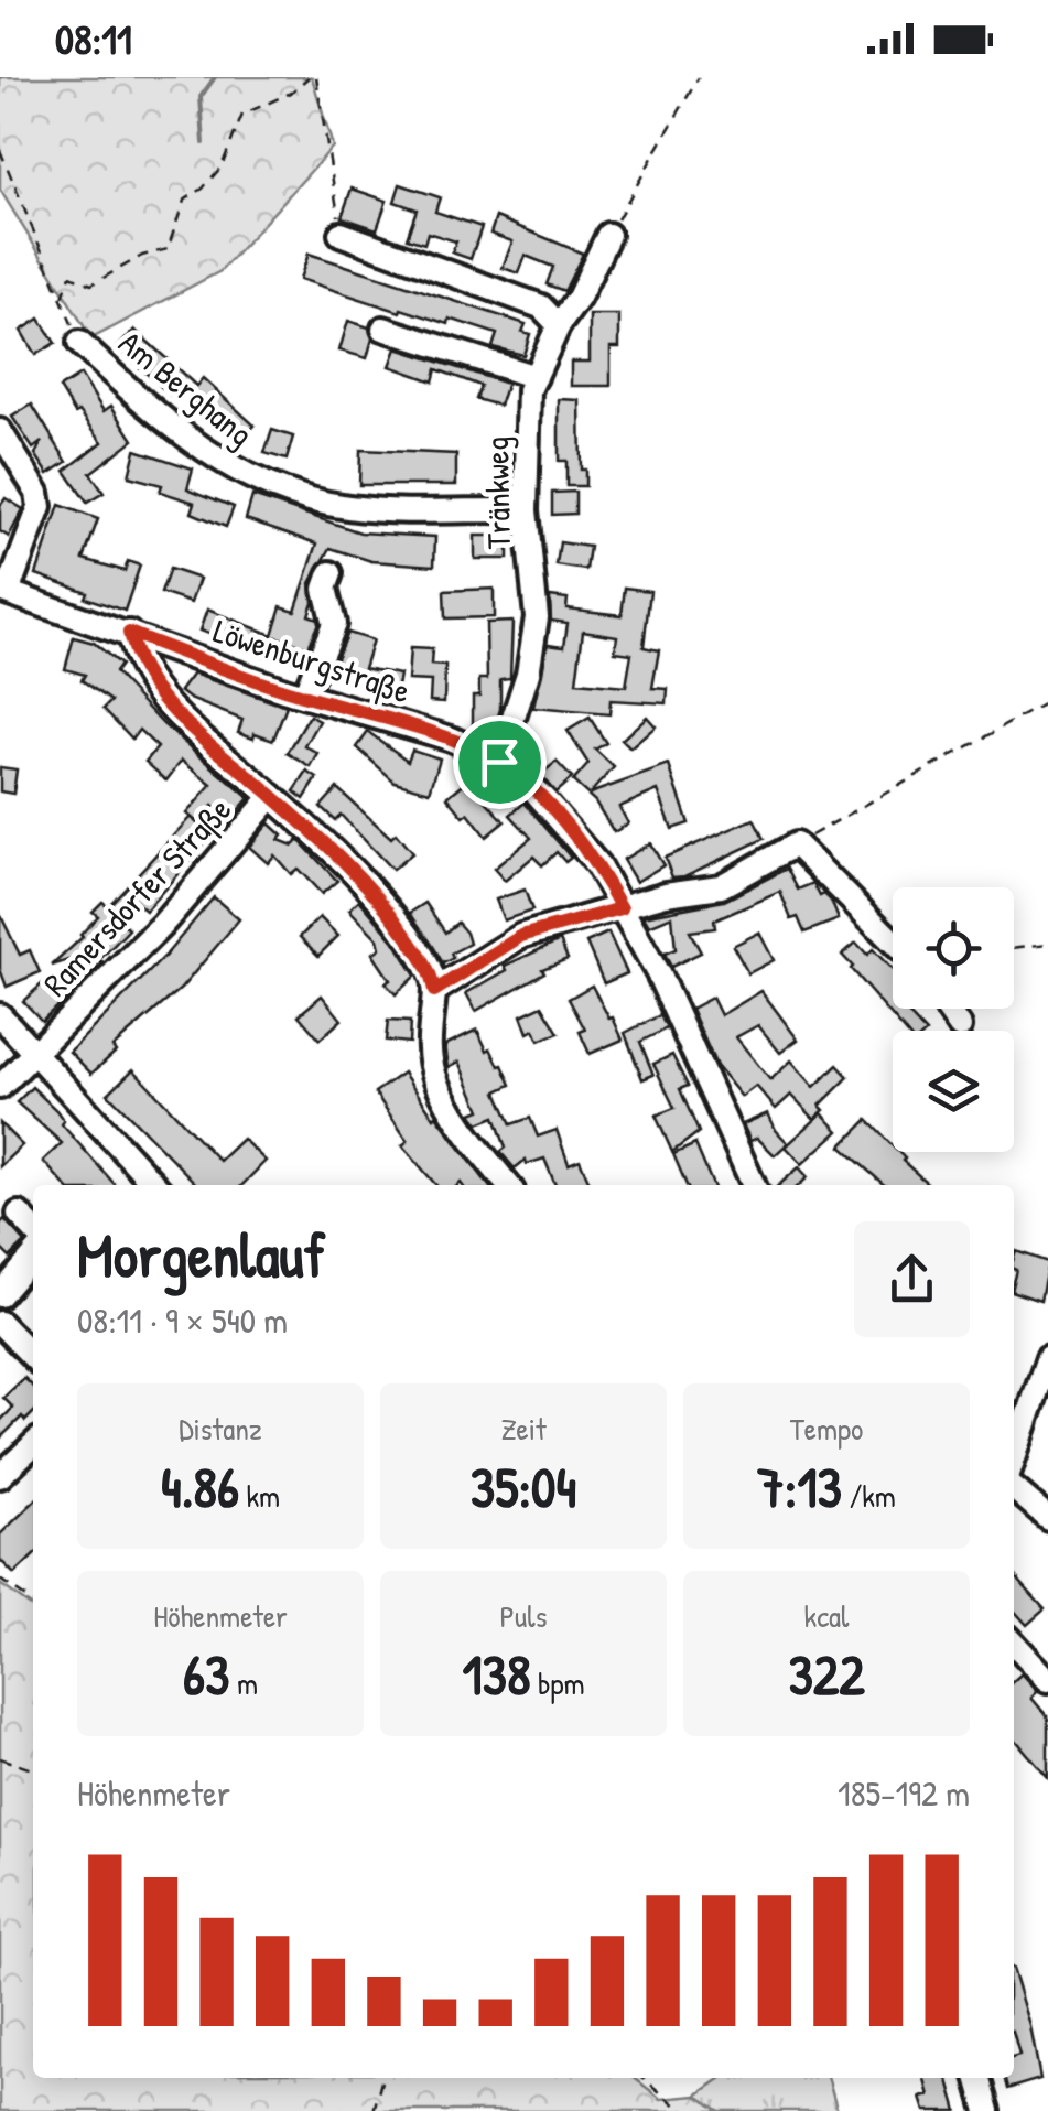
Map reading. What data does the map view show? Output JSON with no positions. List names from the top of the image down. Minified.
{"streets":{"street":["Am Berghang","Tränkweg","Löwenburgstraße","Ramersdorfer Straße"]},"crossings":[["Am Berghang","Tränkweg"],["Tränkweg","Löwenburgstraße"]],"page":{"status":"08:11","heading":["Morgenlauf","08:11 · 9 × 540 m"],"stats":[["Distanz","4.86 km"],["Zeit","35:04"],["Tempo","7:13 /km"],["Höhenmeter","63 m"],["Puls","138 bpm"],["kcal","322"]],"chart":["Höhenmeter","185–192 m"]}}
